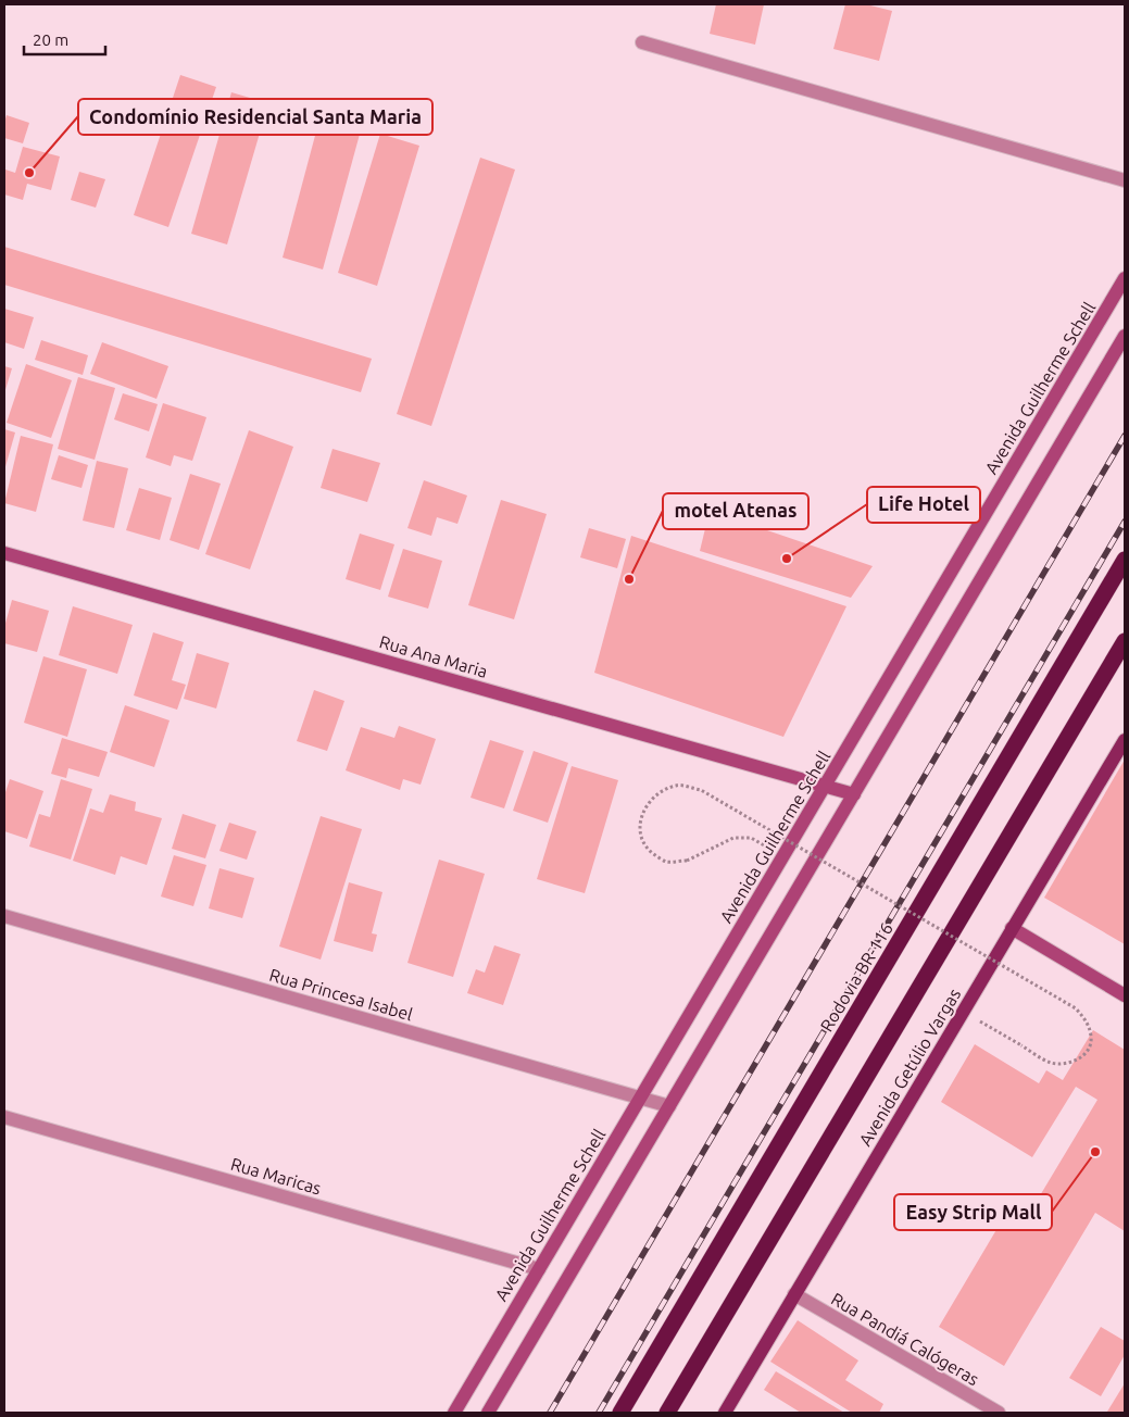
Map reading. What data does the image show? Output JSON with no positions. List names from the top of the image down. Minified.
{"streets":{"highway":["Rodovia BR-116"],"main road":["Avenida Guilherme Schell","Rua Ana Maria","Avenida Getúlio Vargas"],"street":["Rua Princesa Isabel","Rua Maricas","Rua Pandiá Calógeras"]},"crossings":[["Avenida Guilherme Schell","Rua Ana Maria"],["Avenida Guilherme Schell","Rua Princesa Isabel"],["Avenida Guilherme Schell","Rua Maricas"],["Avenida Getúlio Vargas","Rua Pandiá Calógeras"]],"places":["Condomínio Residencial Santa Maria","Life Hotel","motel Atenas","Easy Strip Mall"],"scale_bar":"20 m"}
